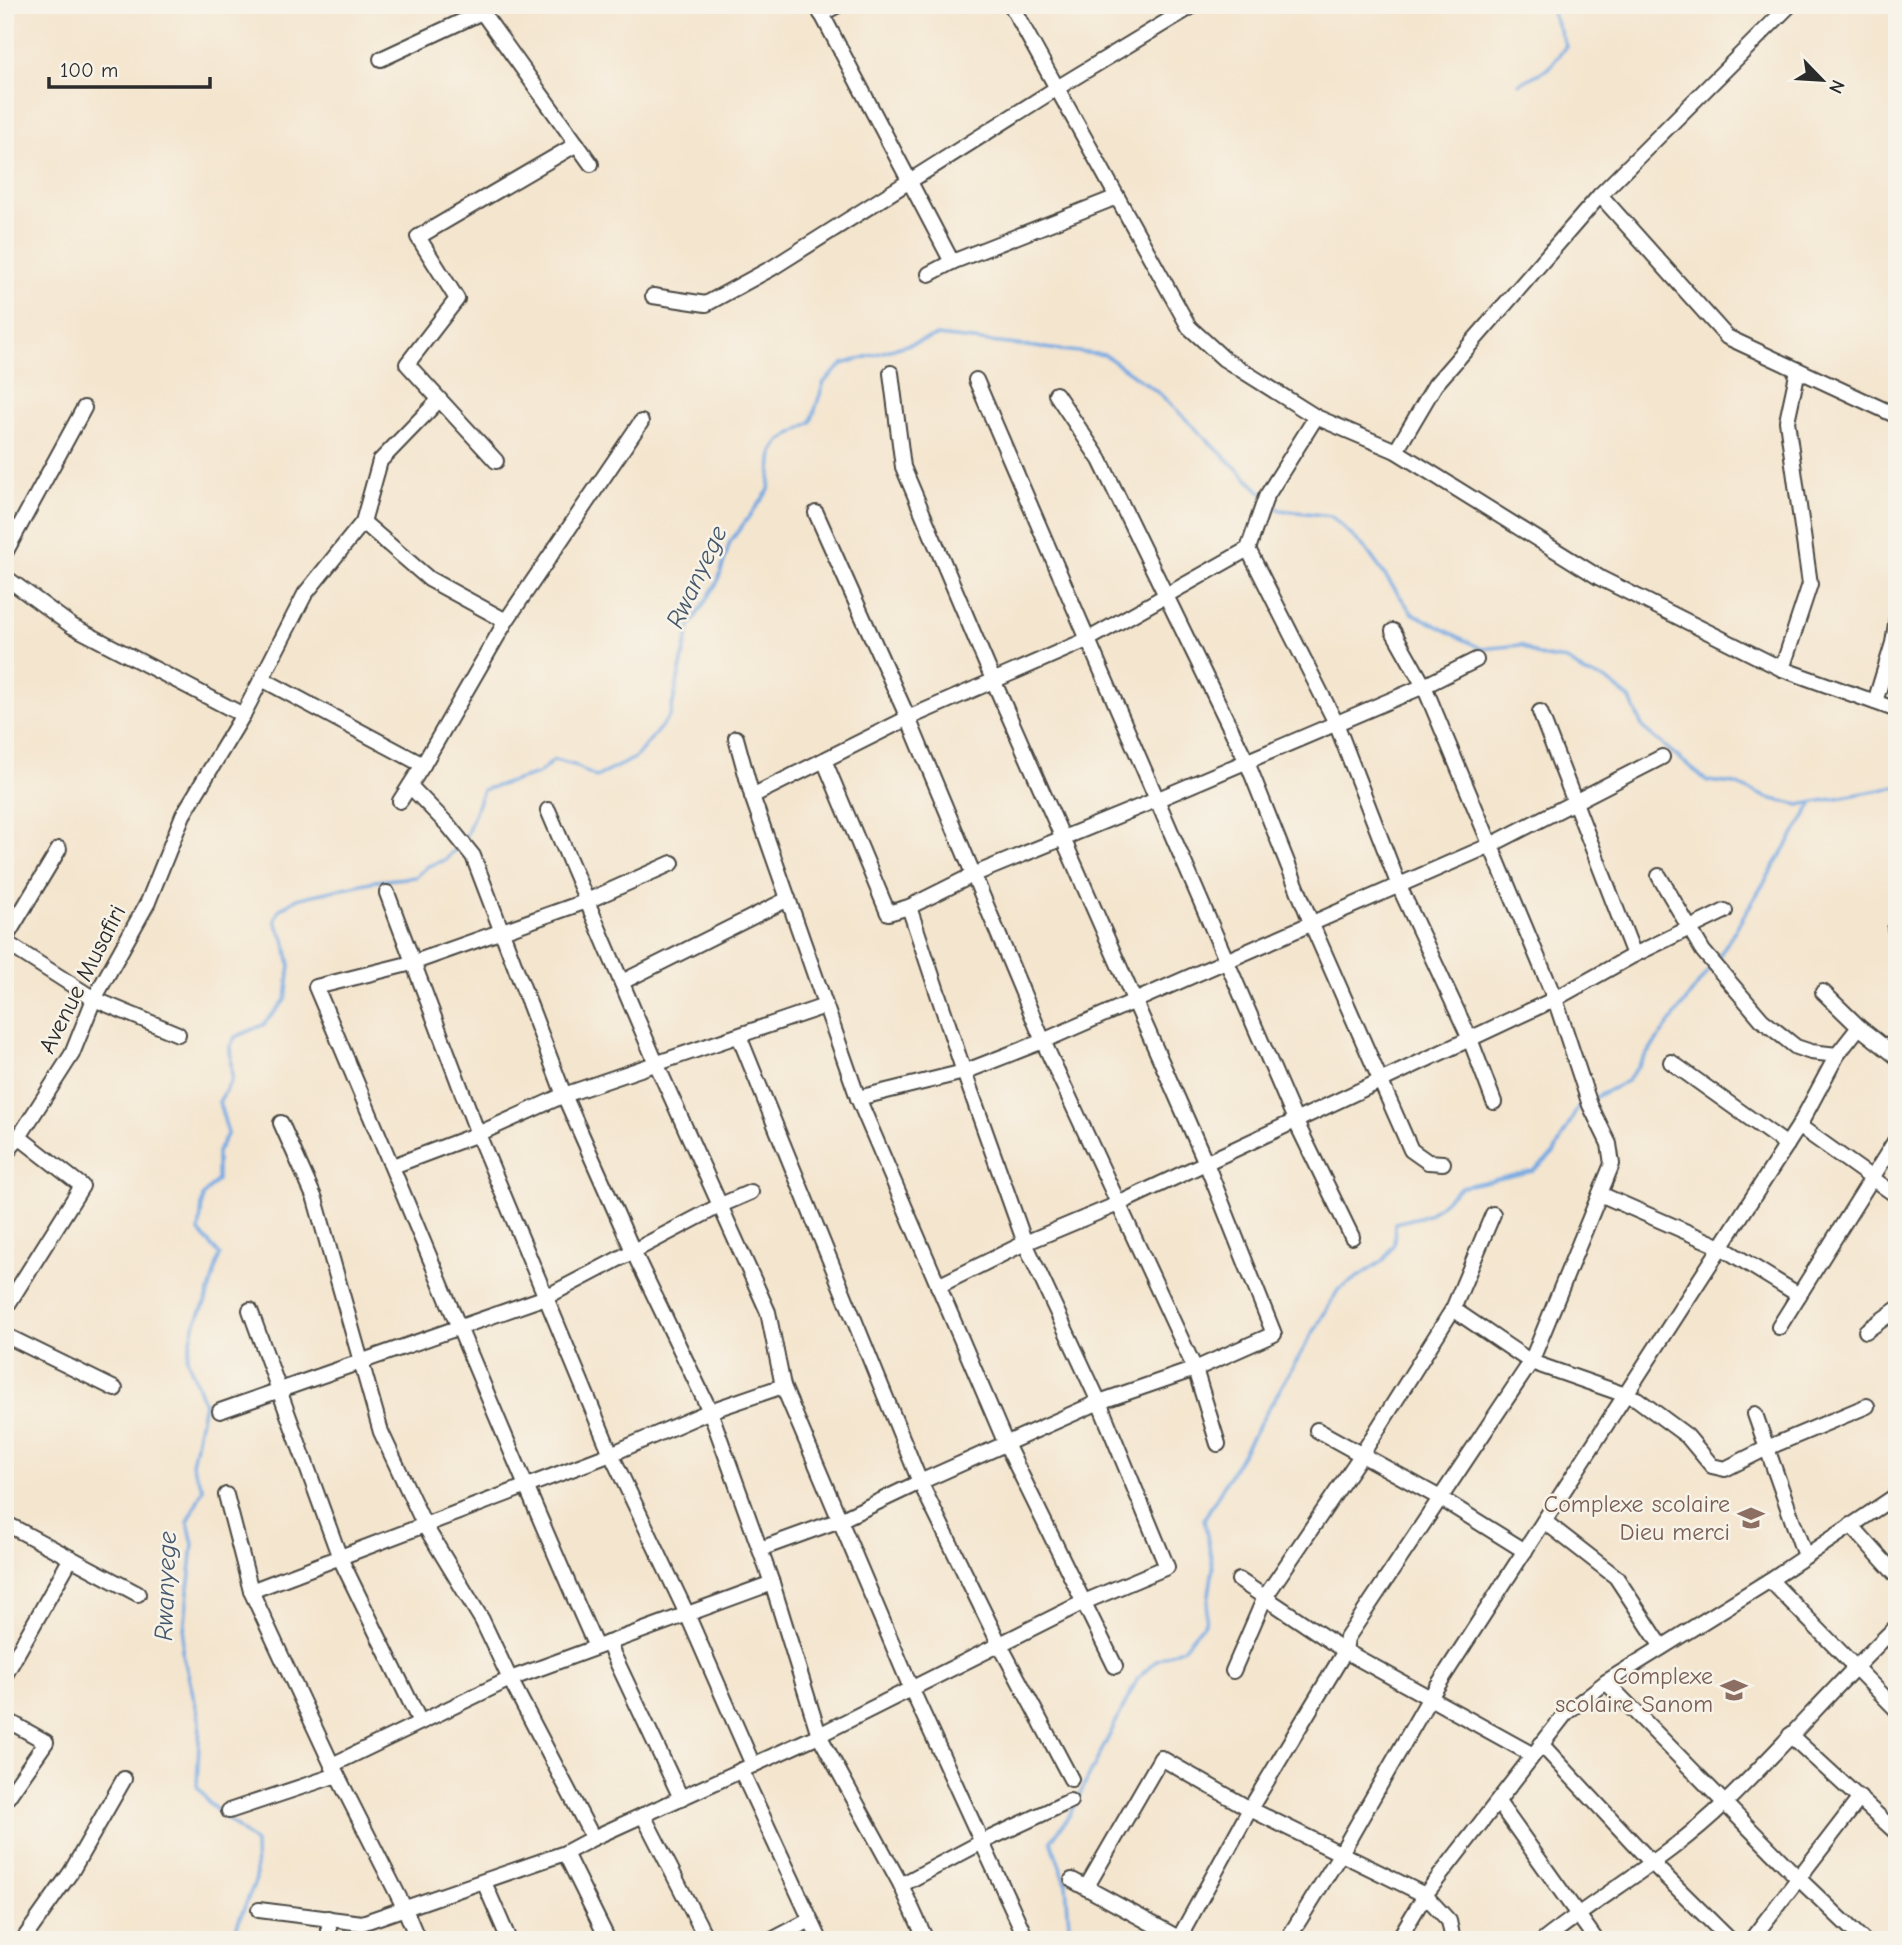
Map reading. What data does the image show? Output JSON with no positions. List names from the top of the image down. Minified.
{"streets":{"street":["Avenue Musafiri"]},"water":["Rwanyege"],"places":{"school or university":["Complexe scolaire Dieu merci","Complexe scolaire Sanom"]},"scale_bar":"100 m","north":"bottom right"}
